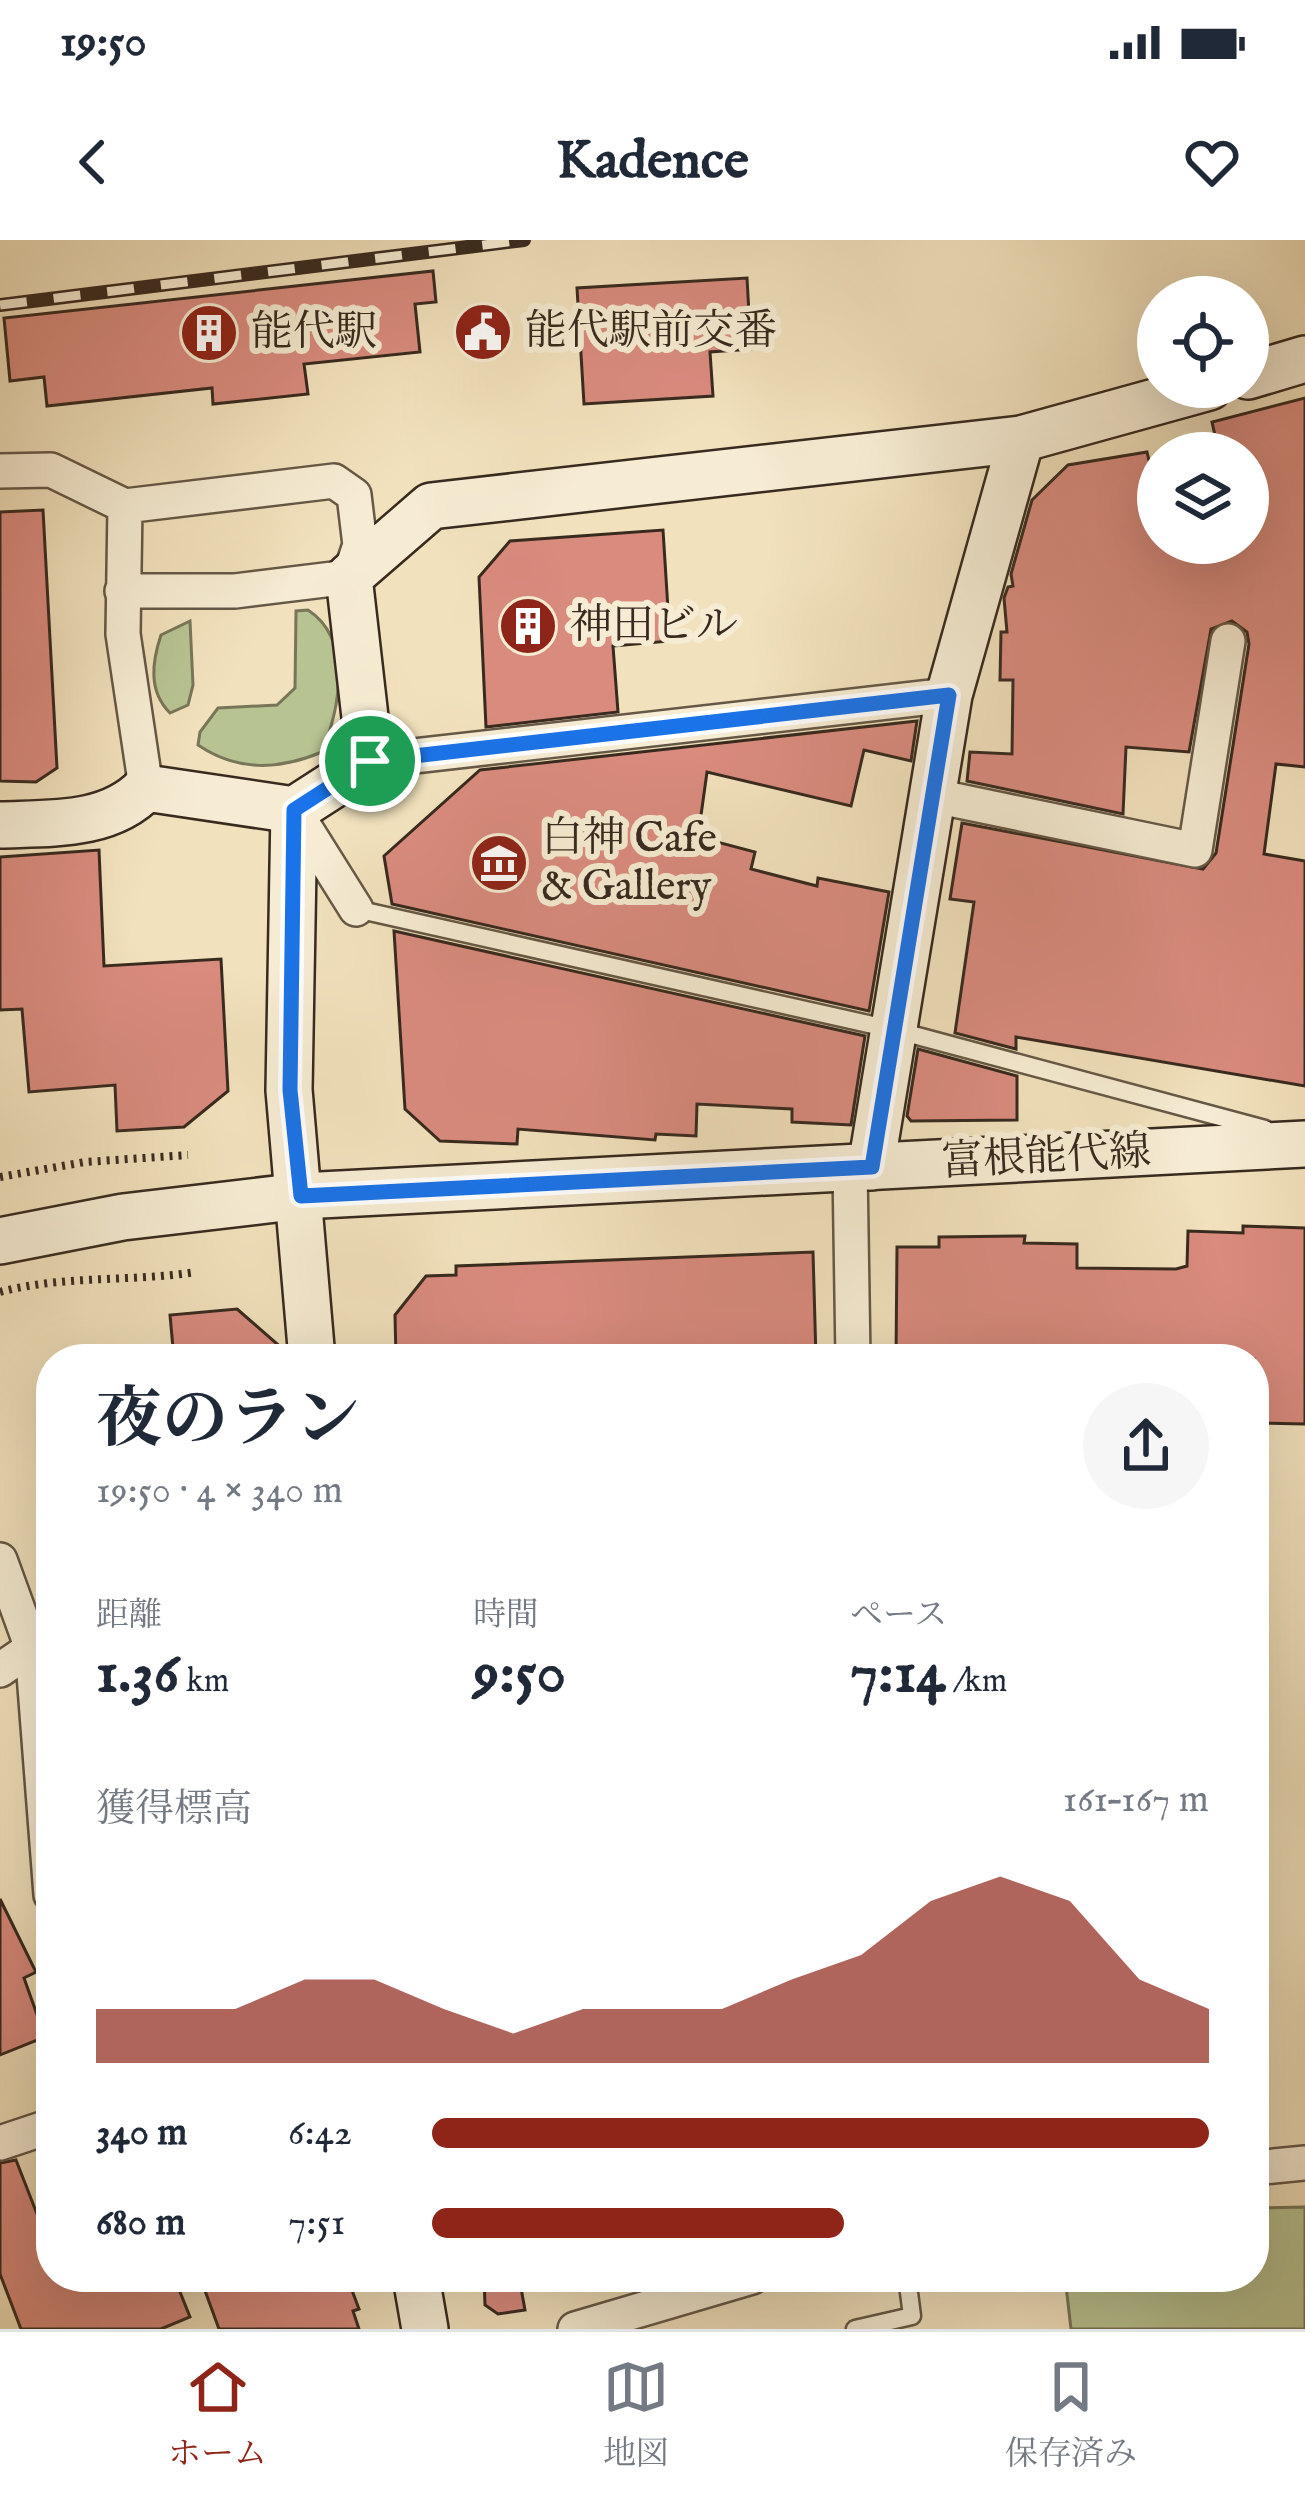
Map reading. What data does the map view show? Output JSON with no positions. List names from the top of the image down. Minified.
{"streets":{"street":["富根能代線"]},"places":{"public building":["能代駅前交番"],"building":["能代駅","神田ビル"],"museum":["白神 Cafe & Gallery"]},"page":{"status":"19:50","header":"Kadence","heading":["夜のラン","19:50 · 4 × 340 m"],"stats":[["距離","1.36 km"],["時間","9:50"],["ペース","7:14 /km"]],"chart":["獲得標高","161–167 m"],"list":[{"name":"340 m","note":"6:42"},{"name":"680 m","note":"7:51"}],"tabs":["ホーム","地図","保存済み"]}}
